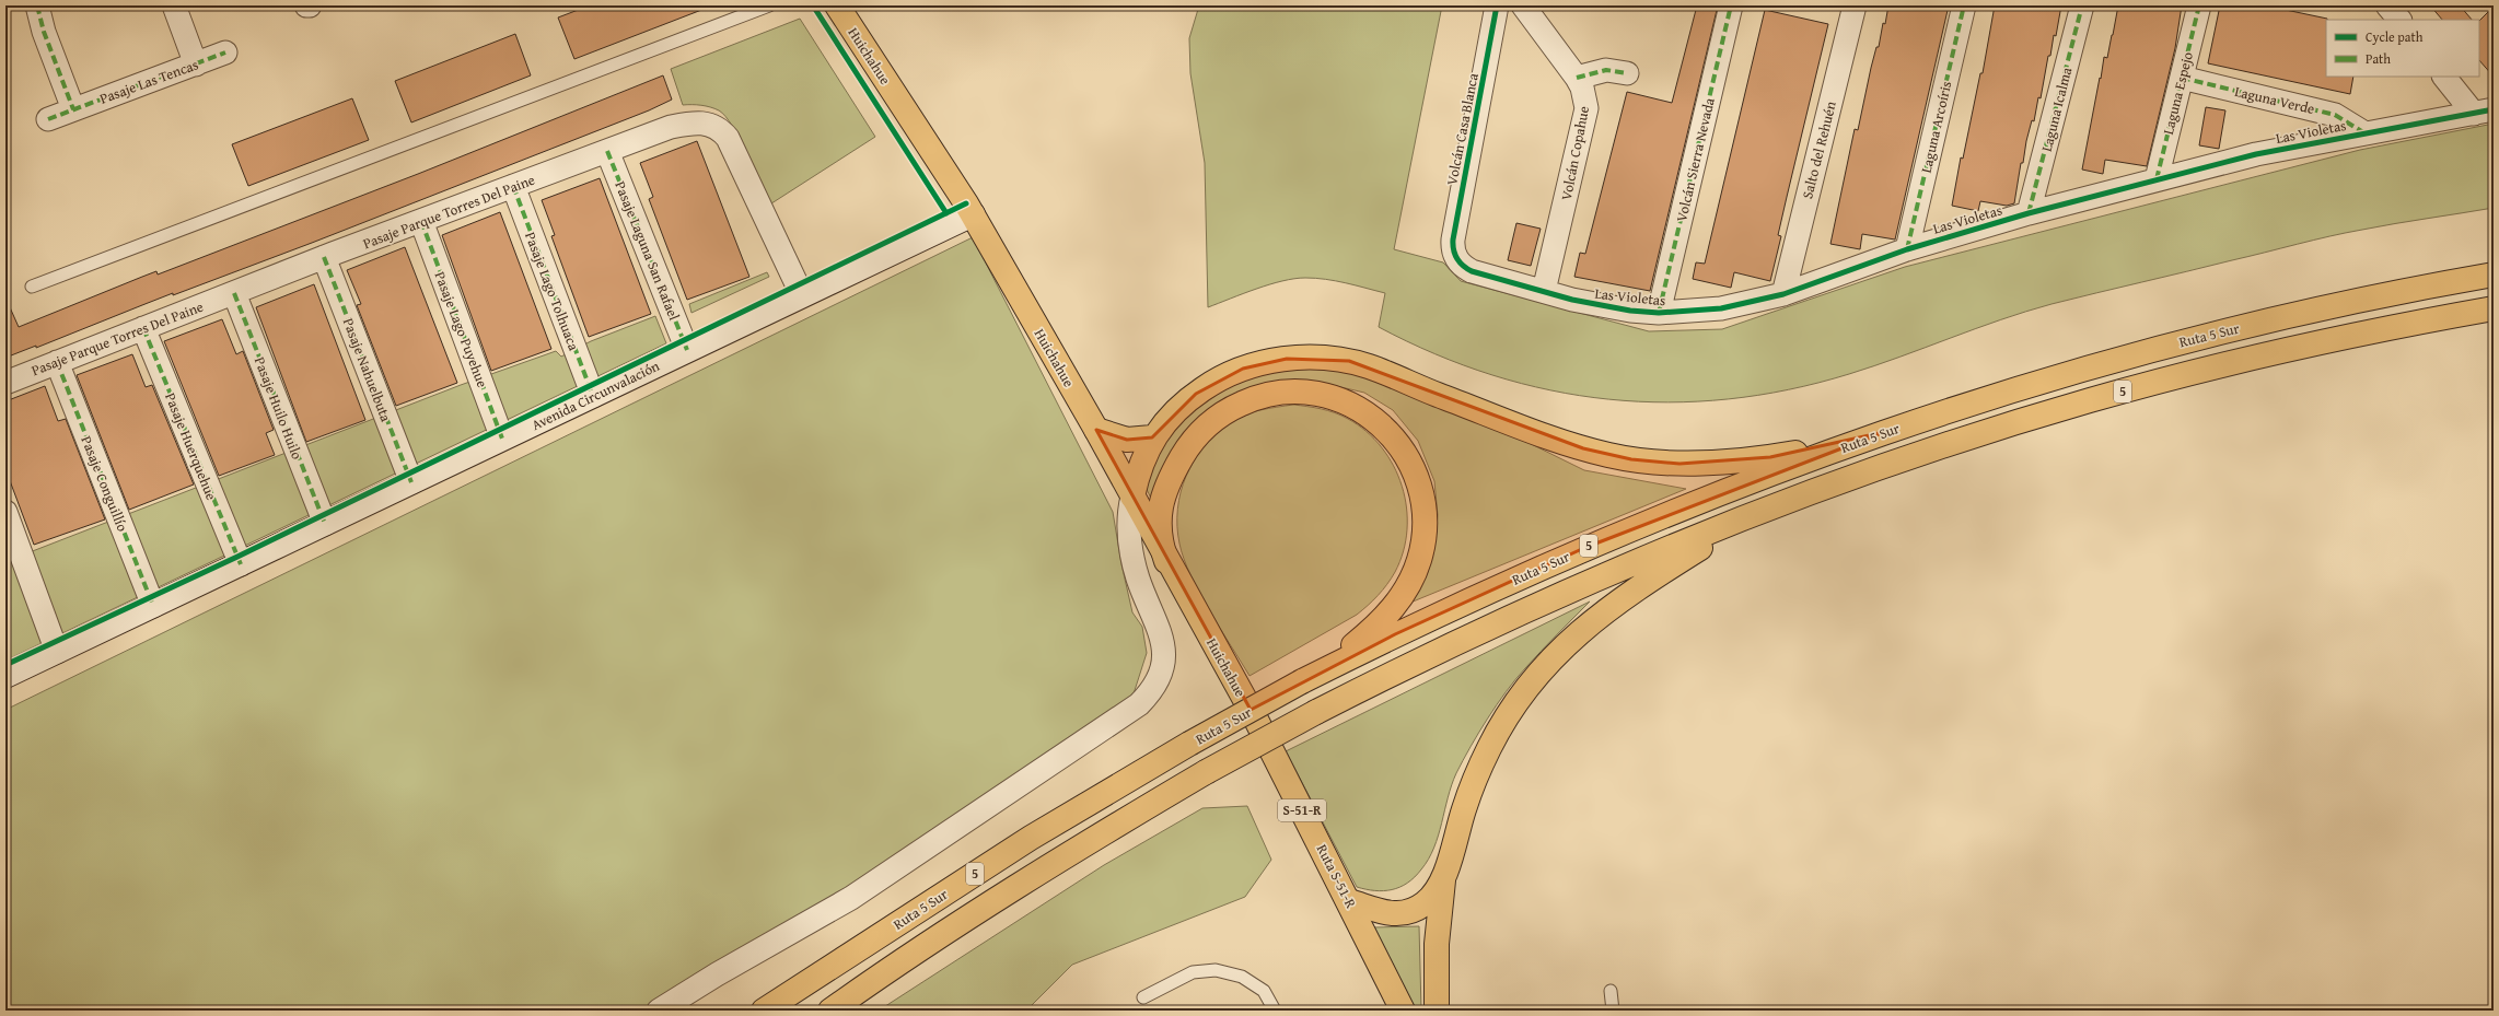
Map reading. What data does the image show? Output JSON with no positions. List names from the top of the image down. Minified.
{"streets":{"main road":["Huichahue","Ruta 5 Sur","5","Avenida Circunvalación","S-51-R","Ruta S-51-R"],"street":["Pasaje Las Tencas","Laguna Espejo","Laguna Verde","Laguna Icalma","Laguna Arcoíris","Volcán Casa Blanca","Las Violetas","Salto del Rehuén","Volcán Copahue","Volcán Sierra Nevada","Pasaje Parque Torres Del Paine","Pasaje Laguna San Rafael","Pasaje Lago Tolhuaca","Pasaje Lago Puyehue","Pasaje Nahuelbuta","Pasaje Huilo Huilo","Pasaje Huerquehue","Pasaje Conguillío"]},"crossings":[["Huichahue","Avenida Circunvalación"],["Huichahue","Ruta S-51-R"],["Laguna Espejo","Laguna Verde"],["Laguna Espejo","Las Violetas"],["Laguna Verde","Las Violetas"],["Laguna Icalma","Las Violetas"],["Laguna Arcoíris","Las Violetas"],["Volcán Casa Blanca","Las Violetas"],["Las Violetas","Salto del Rehuén"],["Las Violetas","Volcán Copahue"],["Las Violetas","Volcán Sierra Nevada"],["Pasaje Parque Torres Del Paine","Pasaje Laguna San Rafael"],["Pasaje Parque Torres Del Paine","Pasaje Lago Tolhuaca"],["Pasaje Parque Torres Del Paine","Pasaje Lago Puyehue"],["Pasaje Parque Torres Del Paine","Pasaje Nahuelbuta"],["Pasaje Parque Torres Del Paine","Avenida Circunvalación"],["Pasaje Parque Torres Del Paine","Pasaje Huilo Huilo"],["Pasaje Parque Torres Del Paine","Pasaje Huerquehue"],["Pasaje Parque Torres Del Paine","Pasaje Conguillío"],["Pasaje Laguna San Rafael","Avenida Circunvalación"],["Pasaje Lago Tolhuaca","Avenida Circunvalación"],["Pasaje Lago Puyehue","Avenida Circunvalación"],["Pasaje Nahuelbuta","Avenida Circunvalación"],["Avenida Circunvalación","Pasaje Huilo Huilo"],["Avenida Circunvalación","Pasaje Huerquehue"],["Avenida Circunvalación","Pasaje Conguillío"]],"legend":["Cycle path","Path"]}
